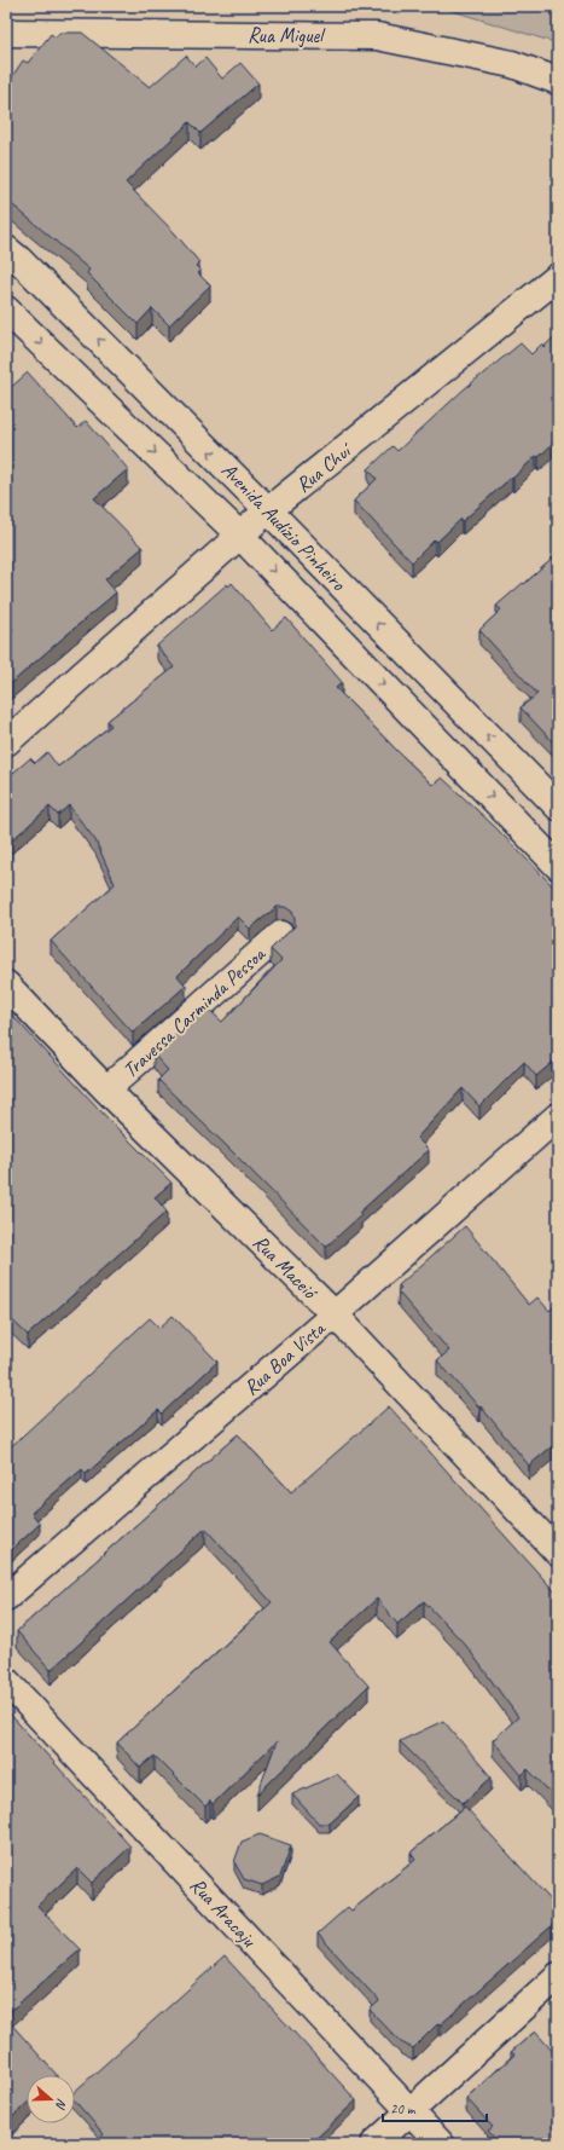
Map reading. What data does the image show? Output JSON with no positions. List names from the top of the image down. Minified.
{"streets":{"street":["Rua Miguel","Rua Chuí","Avenida Audízio Pinheiro","Travessa Carminda Pessoa","Rua Maceió","Rua Boa Vista","Rua Aracaju"]},"crossings":[["Rua Chuí","Avenida Audízio Pinheiro"],["Travessa Carminda Pessoa","Rua Maceió"],["Rua Maceió","Rua Boa Vista"]],"scale_bar":"20 m","north":"right"}
